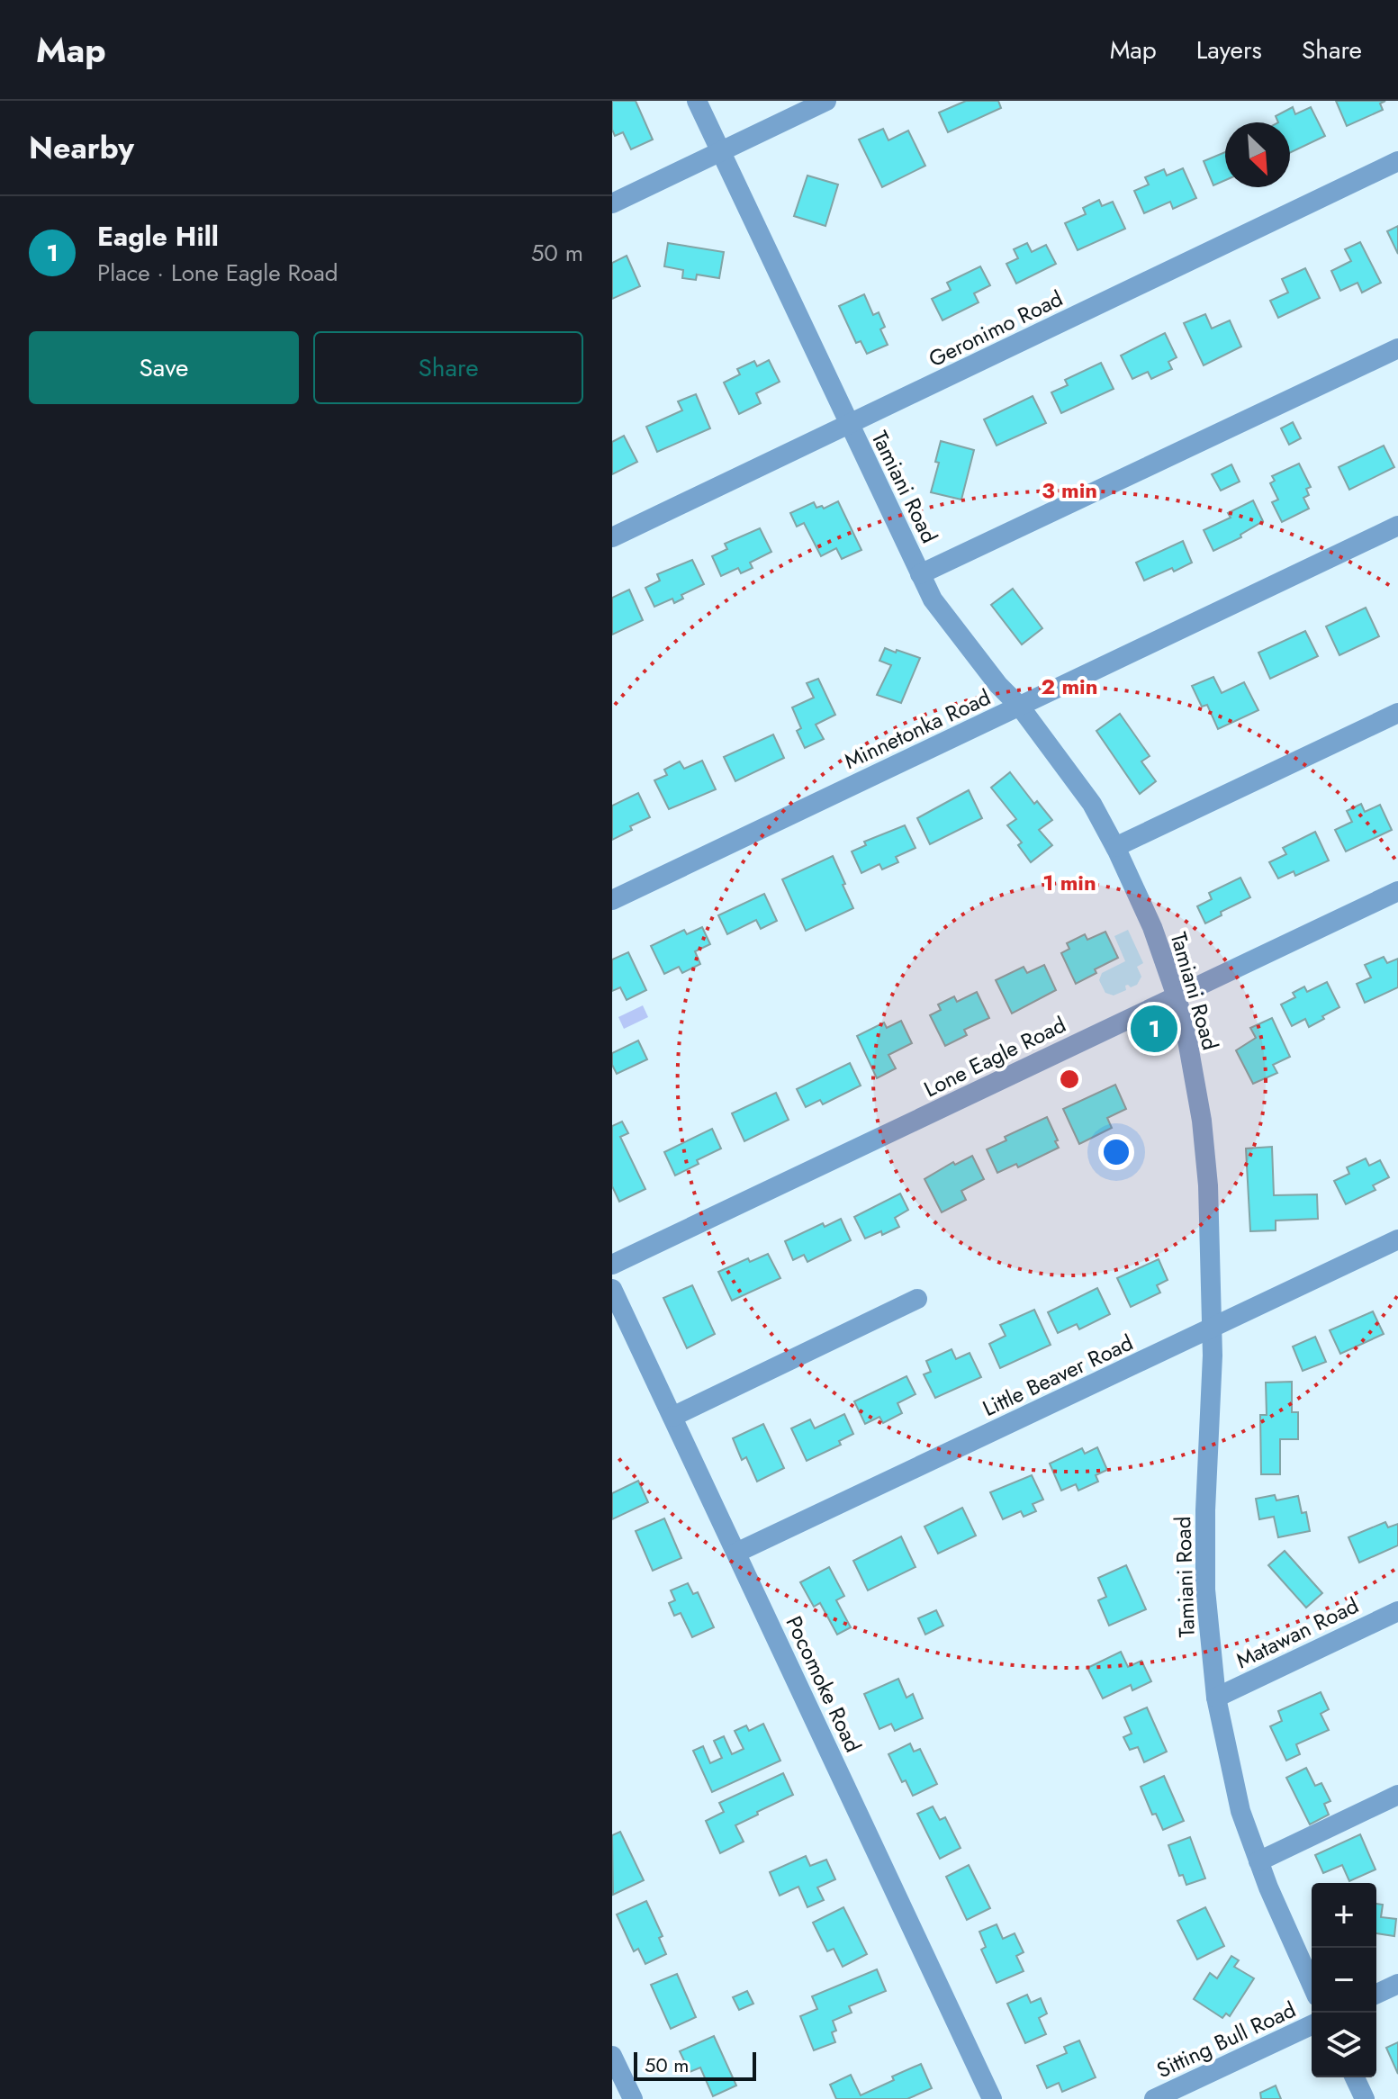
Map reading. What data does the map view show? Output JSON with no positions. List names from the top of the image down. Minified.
{"streets":{"street":["Geronimo Road","Tamiani Road","Minnetonka Road","Lone Eagle Road","Little Beaver Road","Matawan Road","Pocomoke Road","Sitting Bull Road"]},"crossings":[["Geronimo Road","Tamiani Road"],["Tamiani Road","Minnetonka Road"],["Tamiani Road","Lone Eagle Road"],["Tamiani Road","Little Beaver Road"],["Tamiani Road","Matawan Road"],["Little Beaver Road","Pocomoke Road"]],"scale_bar":"50 m","north":"bottom right","page":{"header":"Map","nav":["Map","Layers","Share"],"heading":"Nearby","list":[{"mark":"1","name":"Eagle Hill","note":"Place · Lone Eagle Road","value":"50 m"}],"buttons":["Save","Share"],"pins":"1","map_buttons":["+","−"],"scale":"50 m"},"rings":["3 min","2 min","1 min"]}
